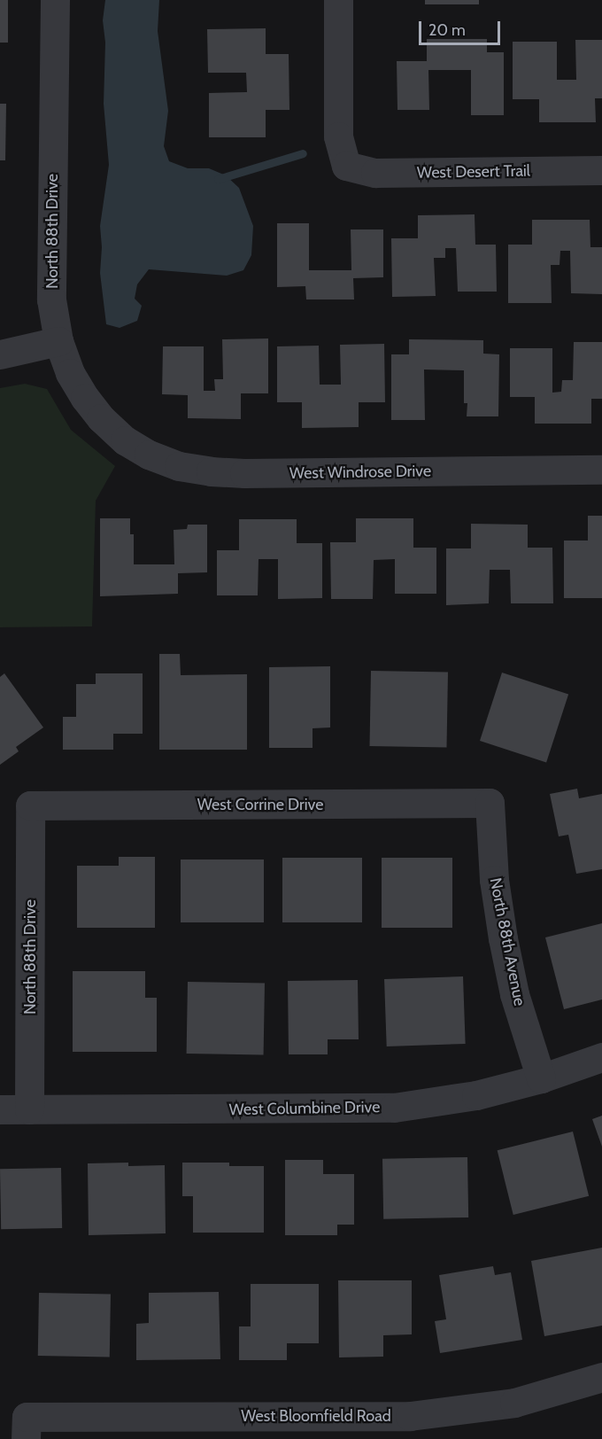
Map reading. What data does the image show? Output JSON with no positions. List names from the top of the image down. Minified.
{"streets":{"street":["West Desert Trail","North 88th Drive","West Windrose Drive","West Corrine Drive","North 88th Avenue","West Columbine Drive","West Bloomfield Road"]},"crossings":[["North 88th Drive","West Windrose Drive"],["North 88th Drive","West Corrine Drive"],["North 88th Drive","West Columbine Drive"],["West Corrine Drive","North 88th Avenue"],["North 88th Avenue","West Columbine Drive"]],"scale_bar":"20 m"}
